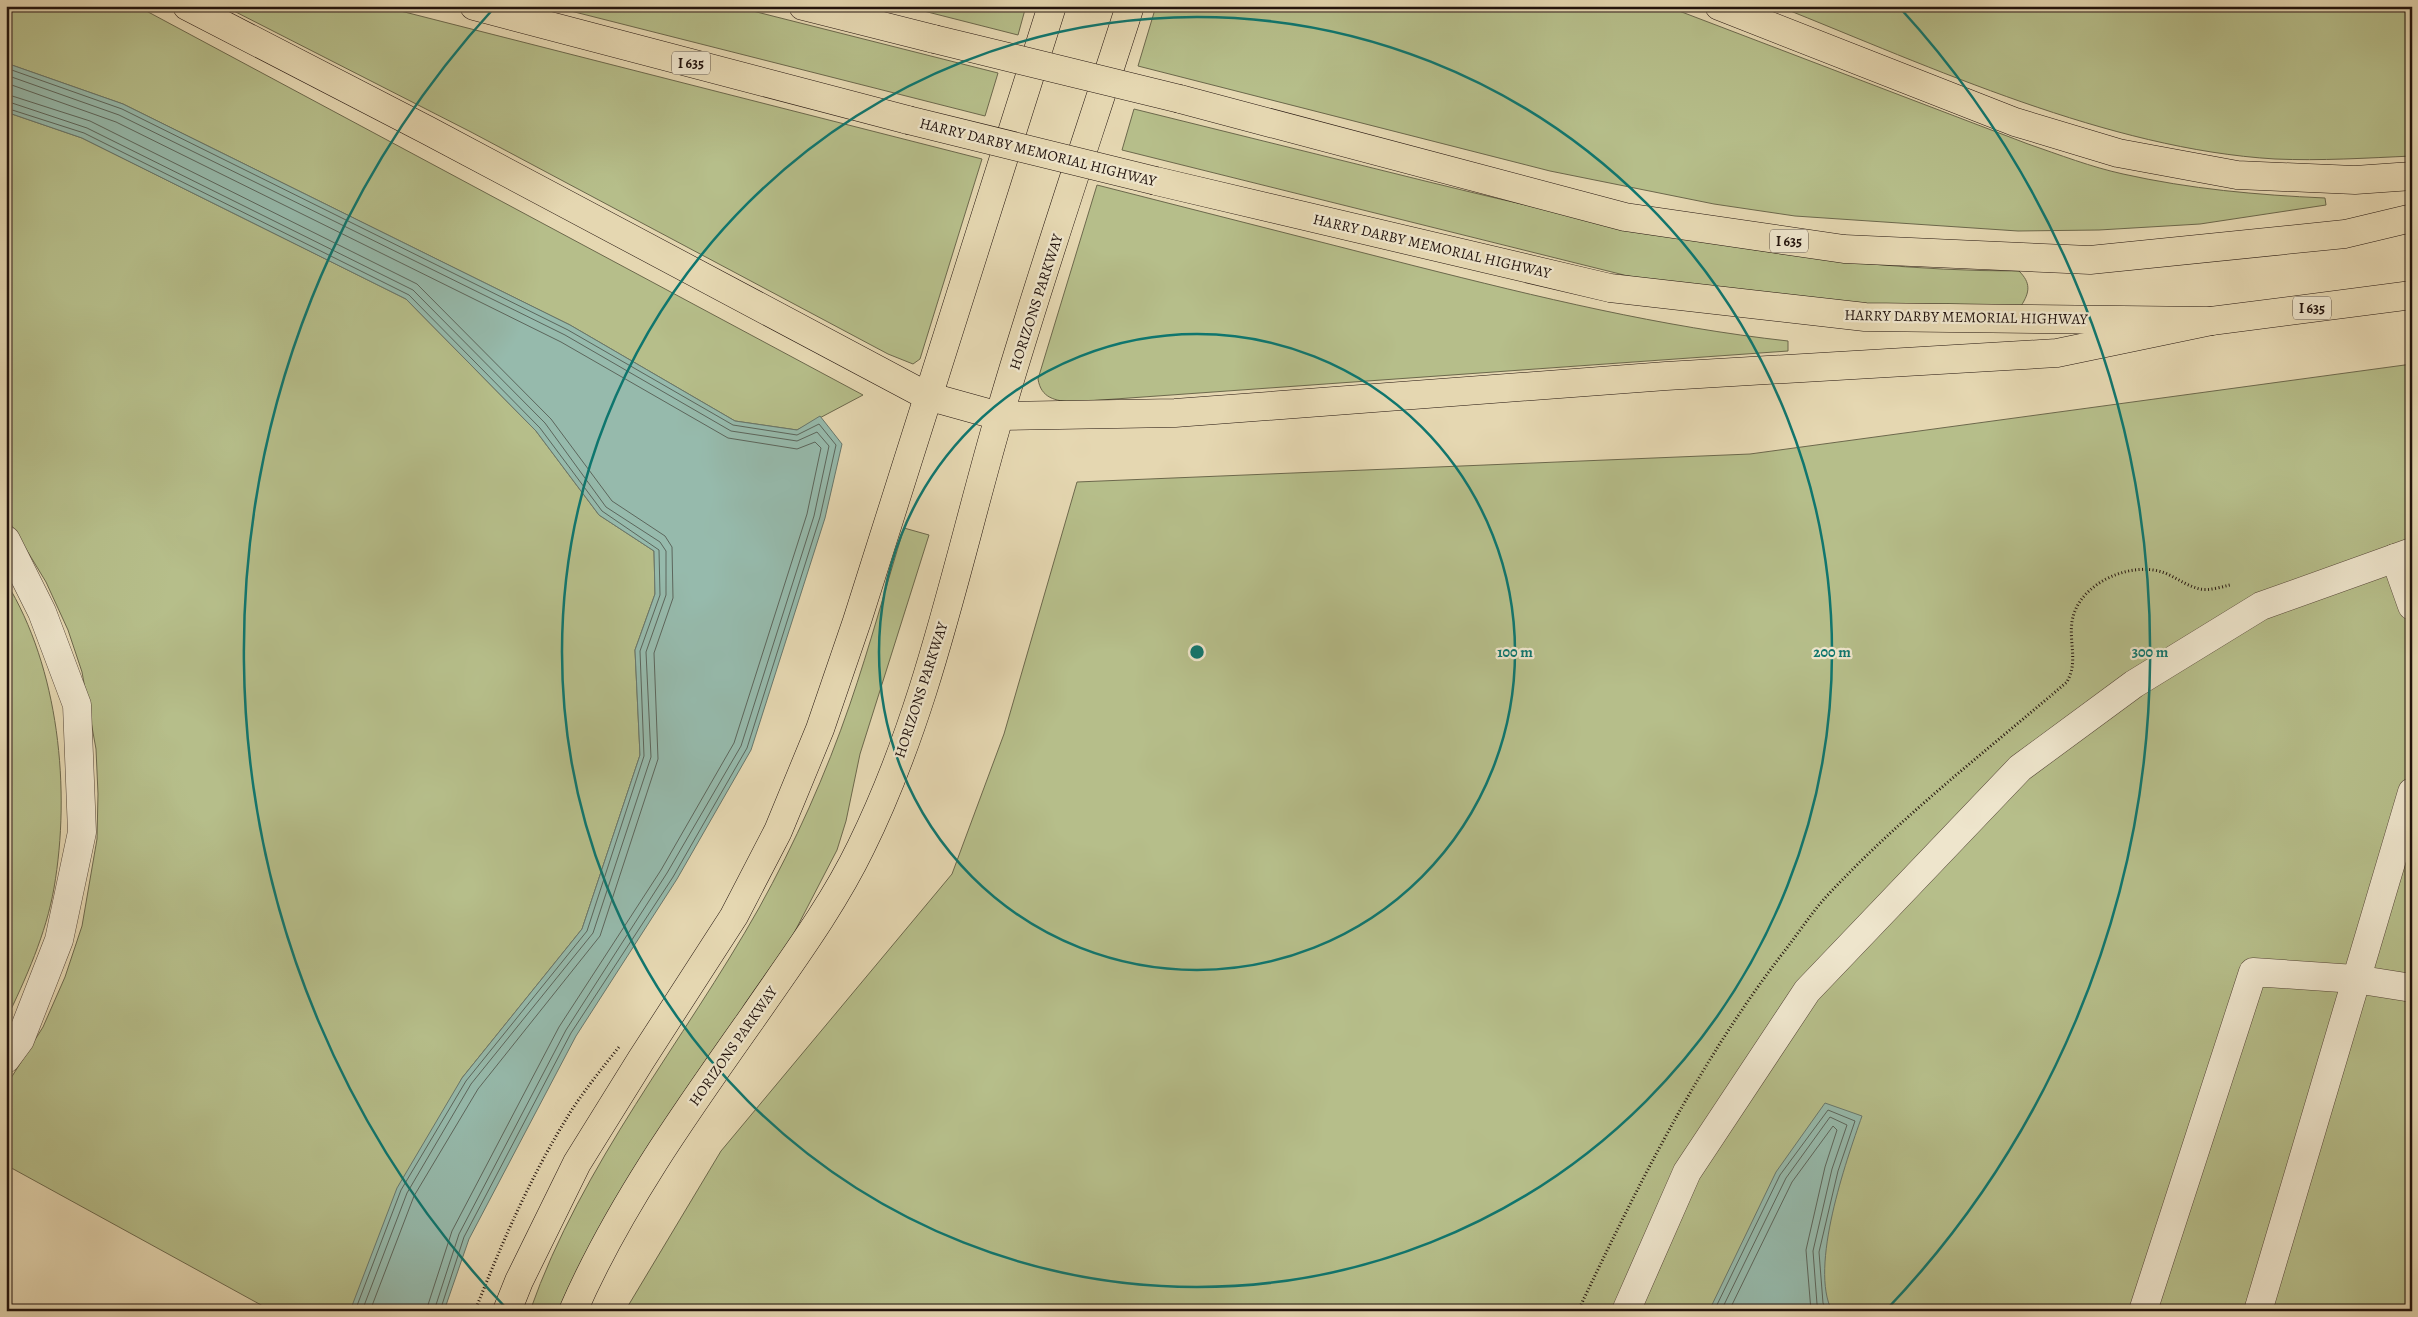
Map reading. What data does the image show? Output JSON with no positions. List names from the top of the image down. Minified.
{"streets":{"main road":["I 635","HARRY DARBY MEMORIAL HIGHWAY","HORIZONS PARKWAY"]},"rings":["100 m","200 m","300 m"]}
